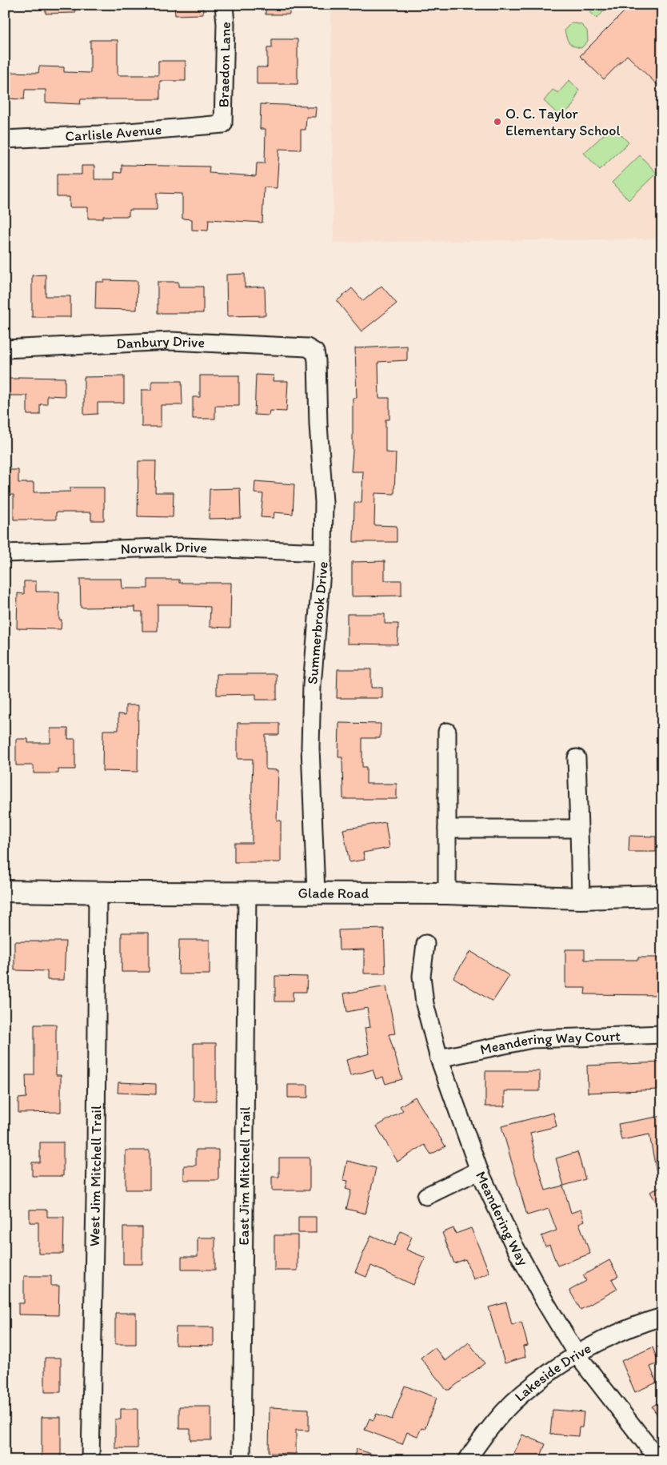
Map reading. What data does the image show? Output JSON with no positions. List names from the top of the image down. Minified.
{"streets":{"main road":["Glade Road"],"street":["Braedon Lane","Carlisle Avenue","Danbury Drive","Norwalk Drive","Summerbrook Drive","Meandering Way Court","West Jim Mitchell Trail","East Jim Mitchell Trail","Meandering Way","Lakeside Drive"]},"crossings":[["Braedon Lane","Carlisle Avenue"],["Danbury Drive","Summerbrook Drive"],["Norwalk Drive","Summerbrook Drive"],["Summerbrook Drive","Glade Road"],["Glade Road","West Jim Mitchell Trail"],["Glade Road","East Jim Mitchell Trail"],["Meandering Way Court","Meandering Way"],["Meandering Way","Lakeside Drive"]],"places":["O. C. Taylor Elementary School"]}
